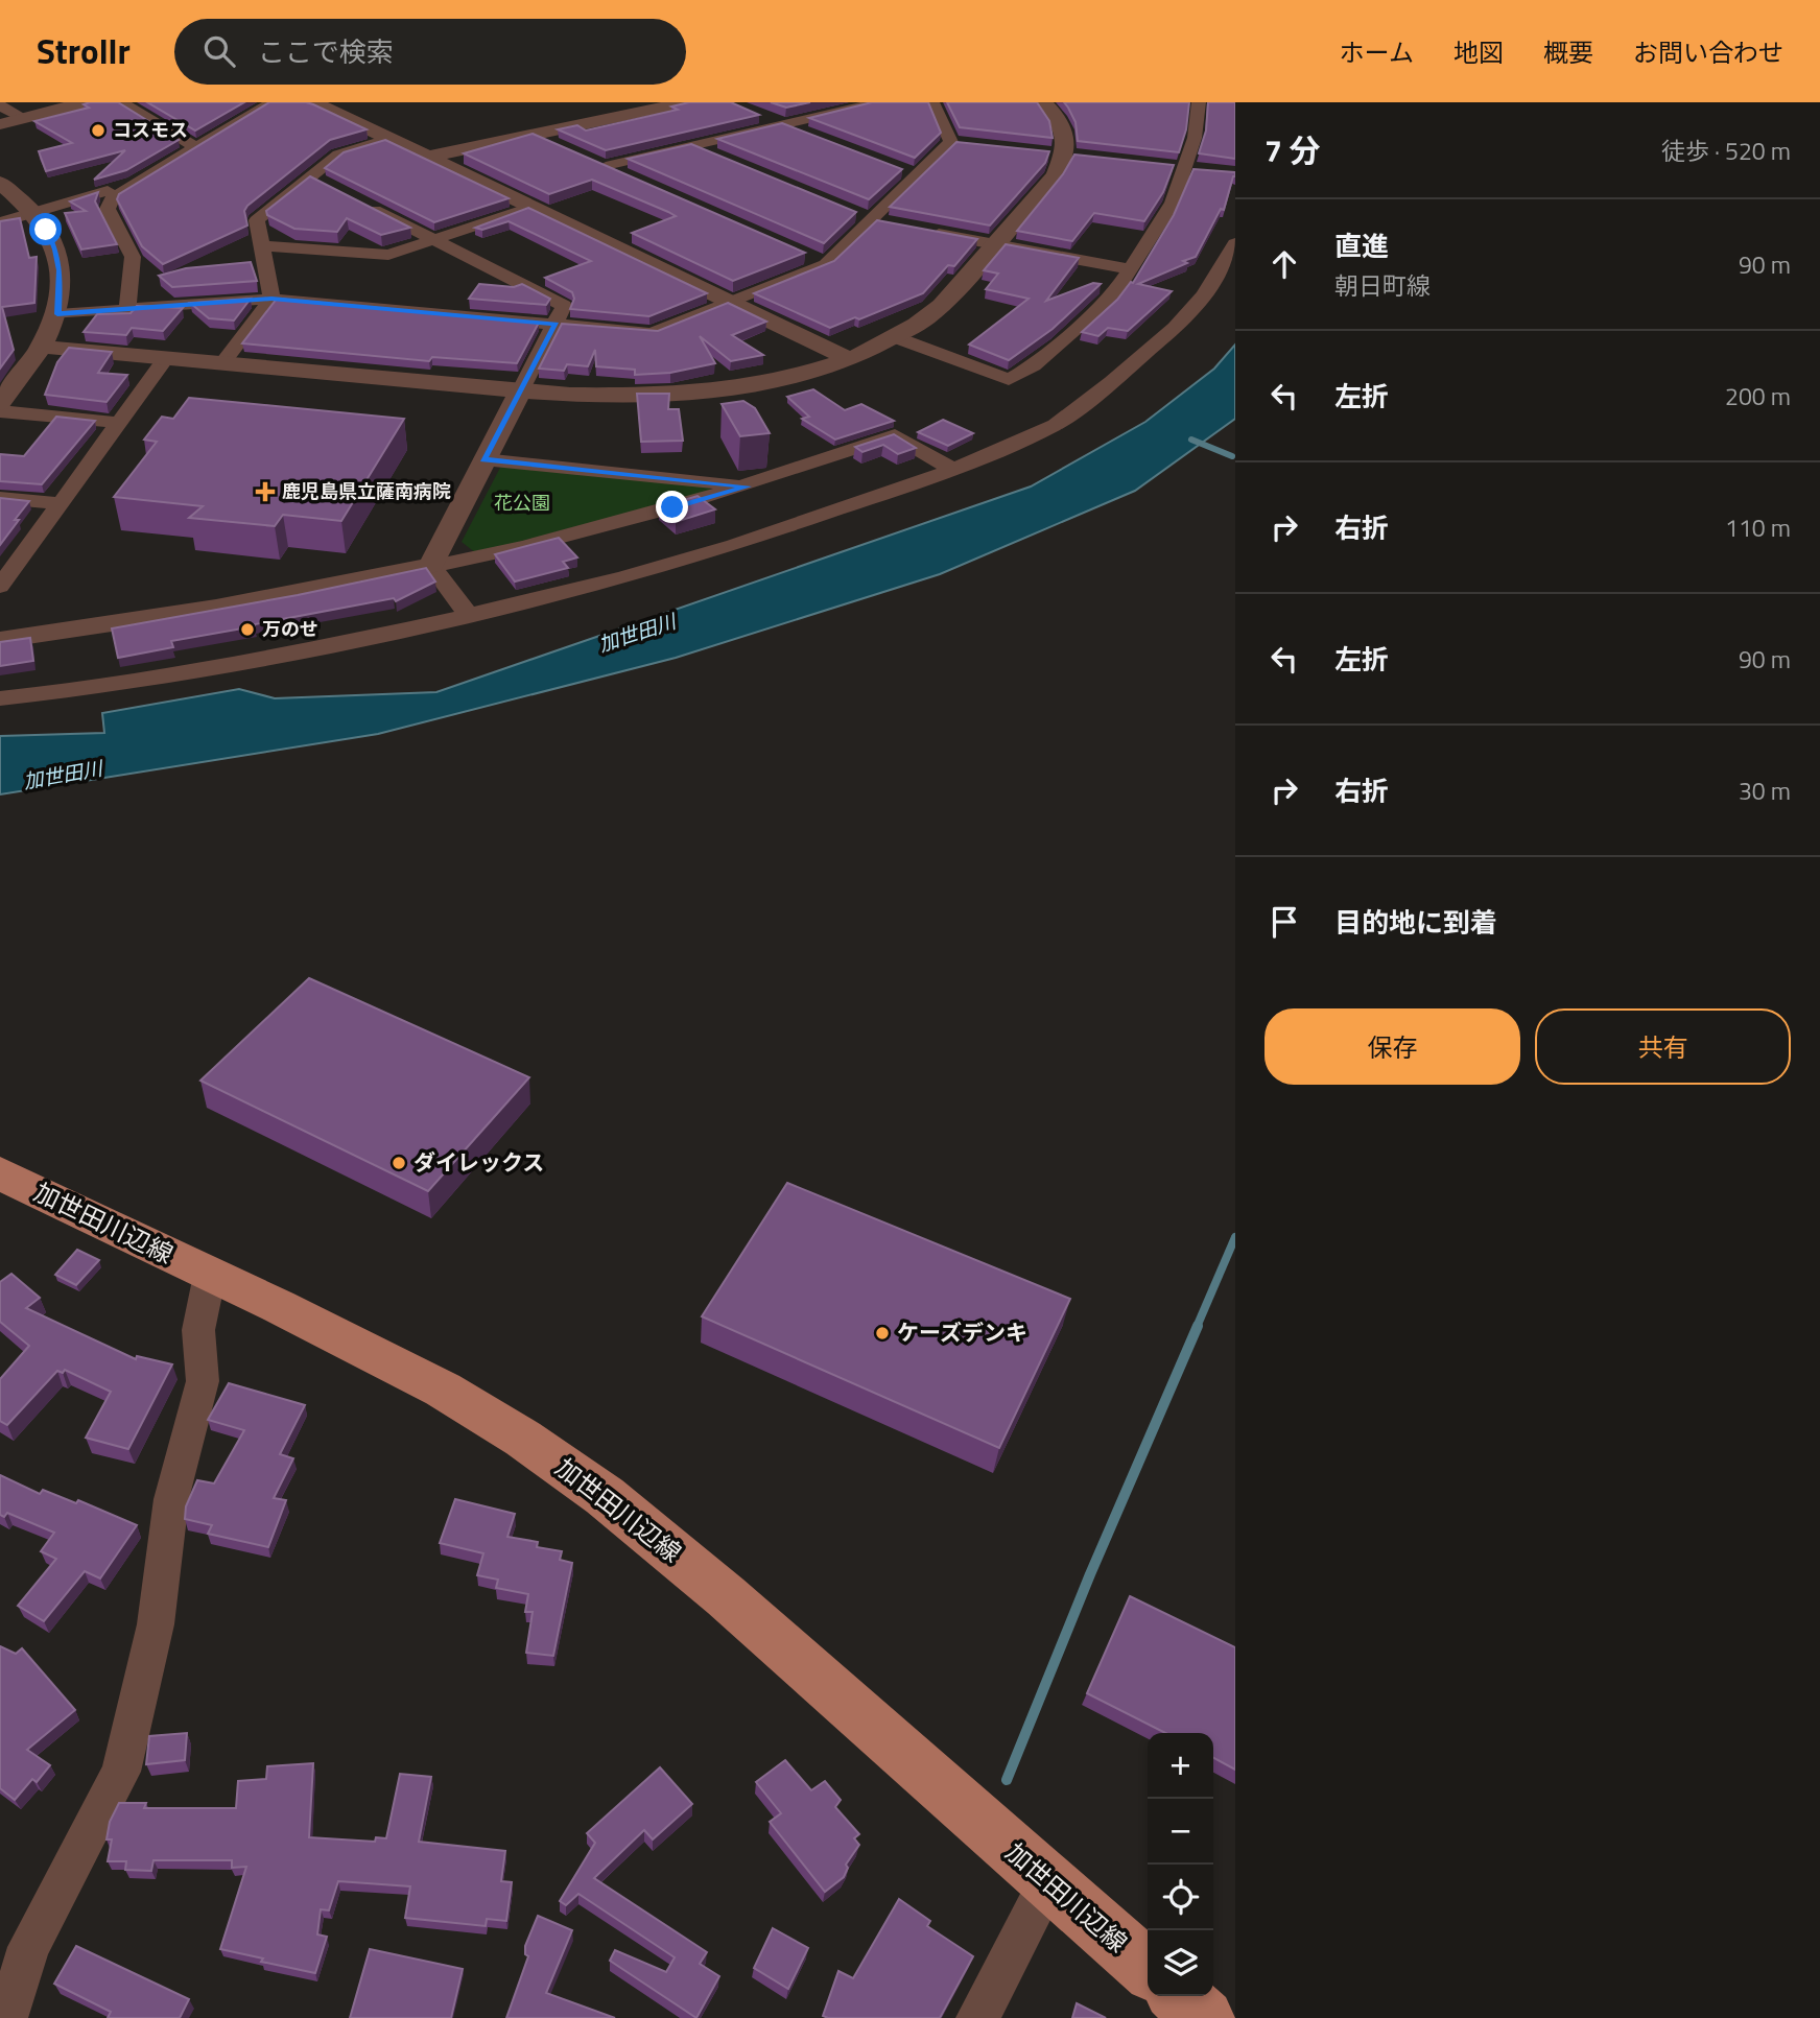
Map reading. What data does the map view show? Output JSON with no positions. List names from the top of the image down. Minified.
{"streets":{"main road":["加世田川辺線"]},"water":["加世田川"],"parks":["花公園"],"places":{"other":["コスモス","万のせ","ダイレックス","ケーズデンキ"],"health":["鹿児島県立薩南病院"]},"page":{"header":"Strollr","search":"ここで検索","nav":["ホーム","地図","概要","お問い合わせ"],"heading":["7 分","徒歩 · 520 m"],"list":[["直進","朝日町線","90 m"],["左折","200 m"],["右折","110 m"],["左折","90 m"],["右折","30 m"],"目的地に到着"],"buttons":["保存","共有"],"map_buttons":["+","−"]}}
